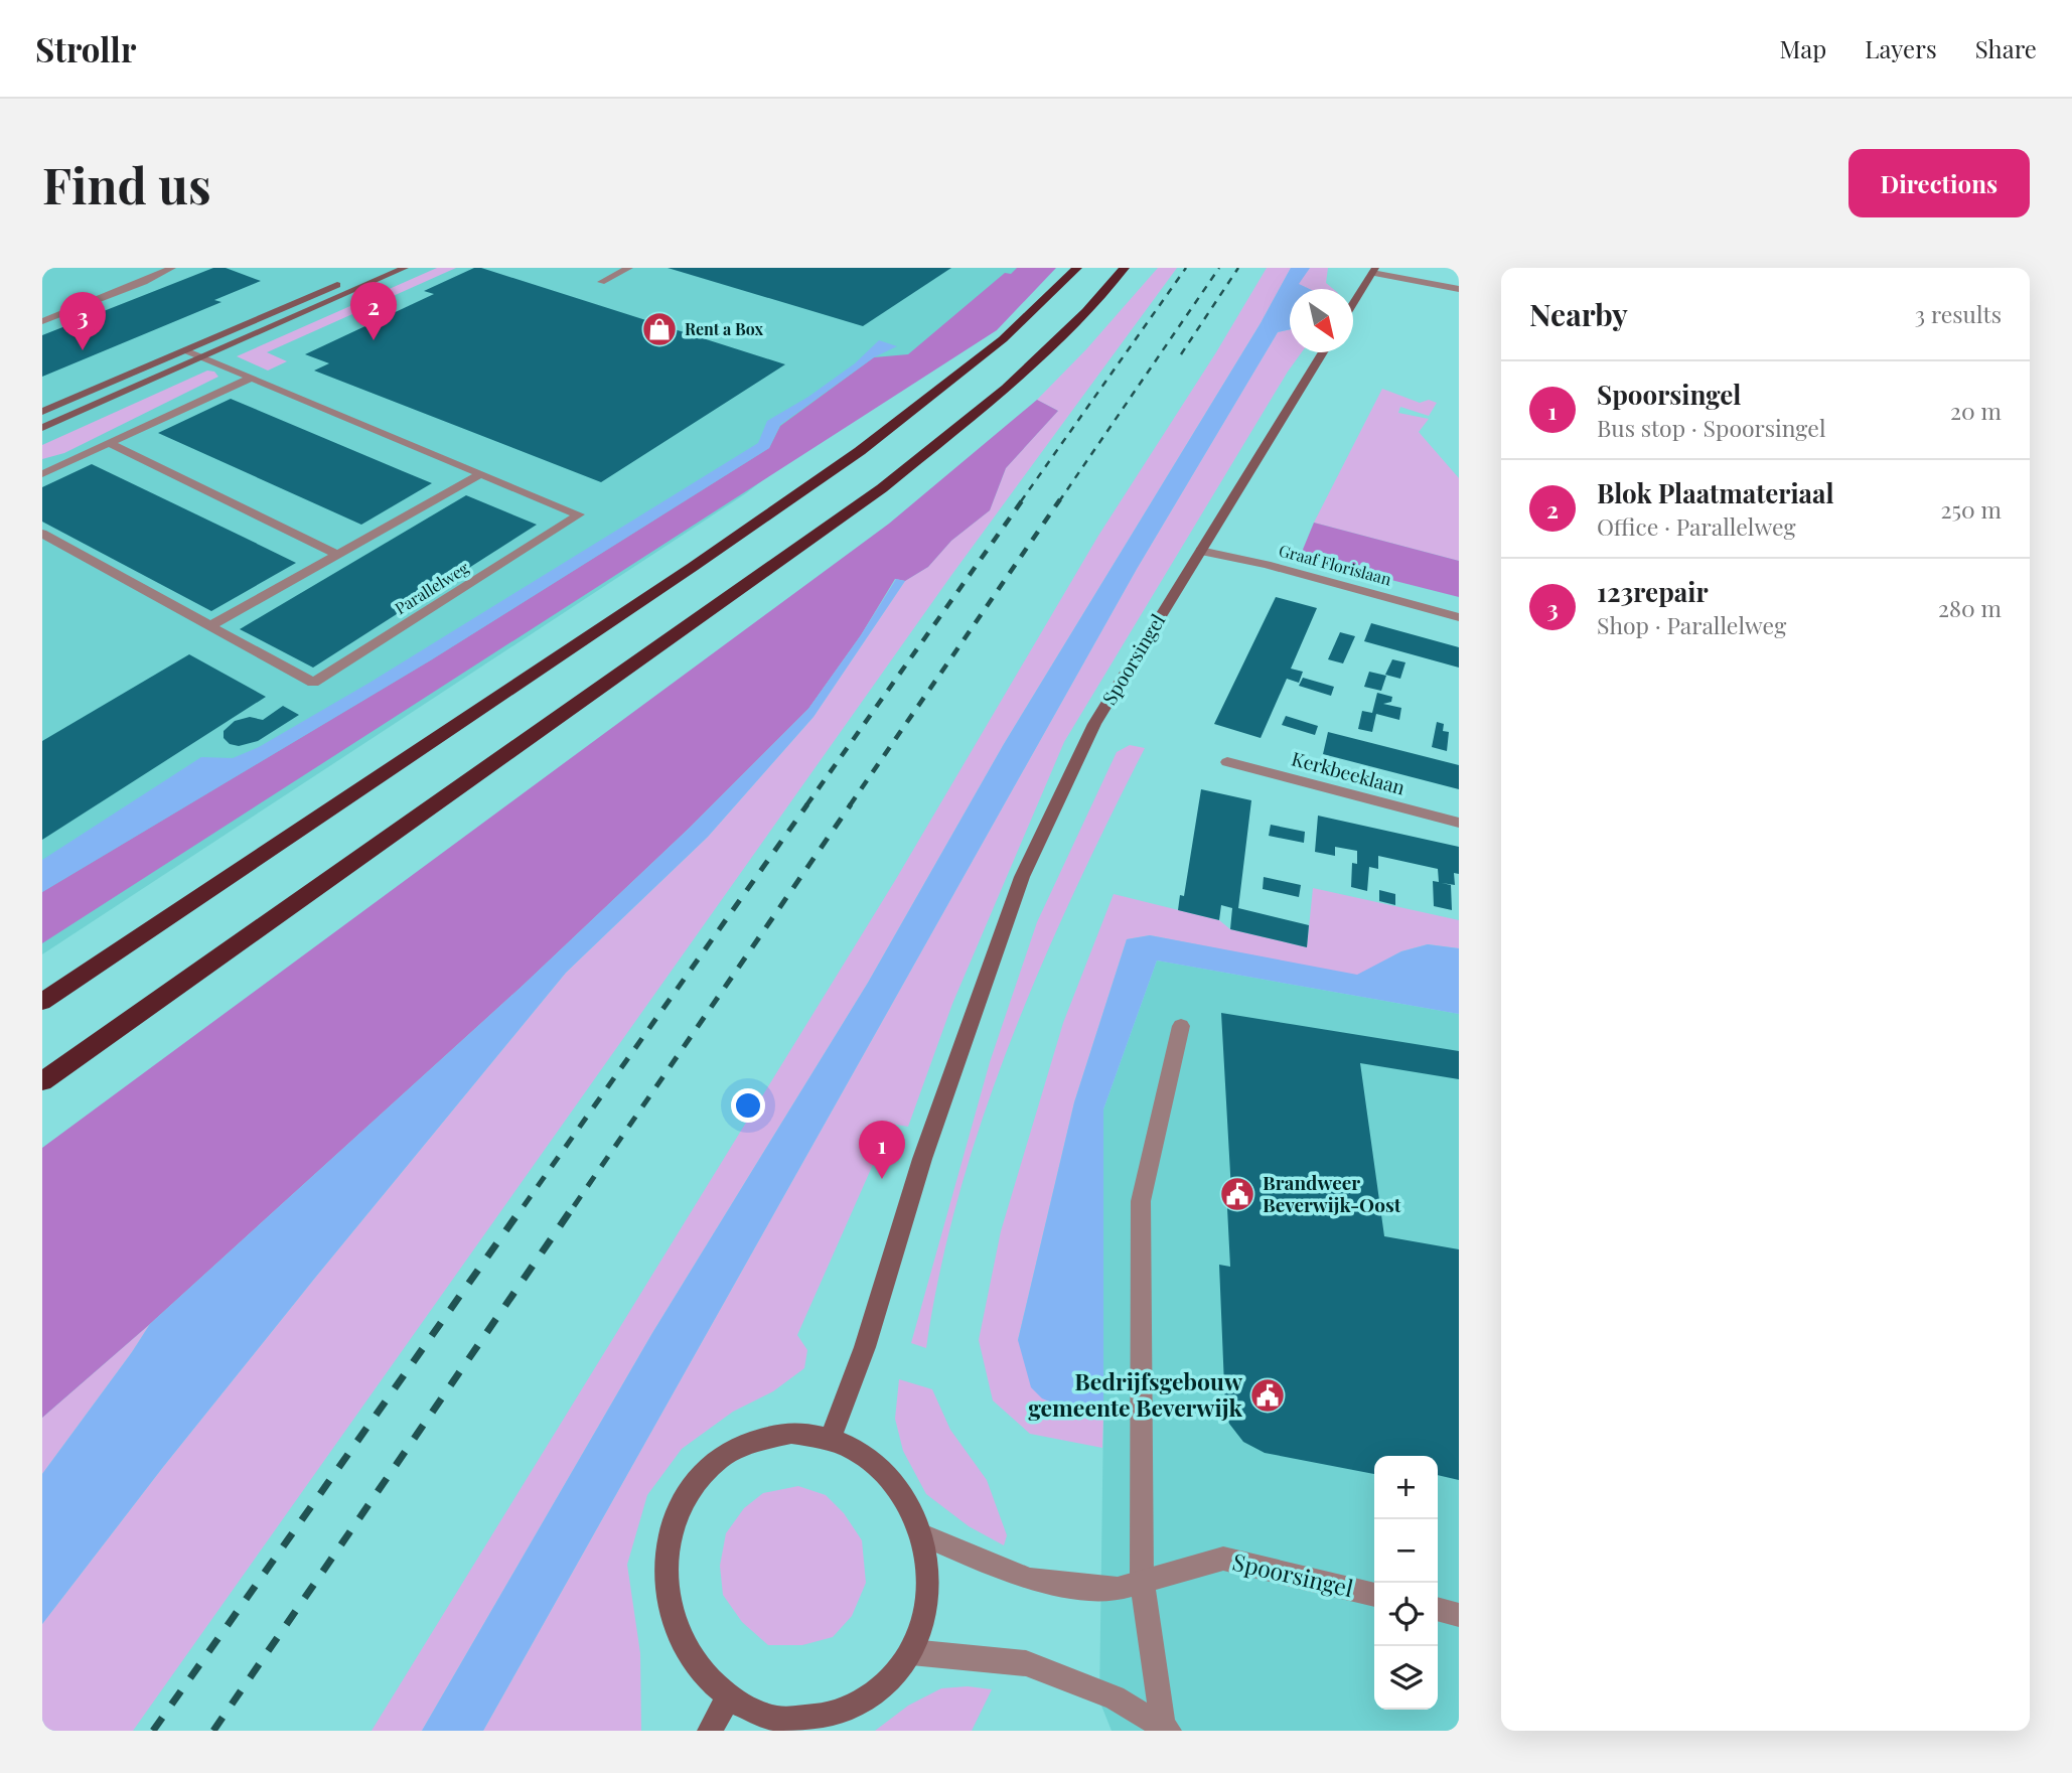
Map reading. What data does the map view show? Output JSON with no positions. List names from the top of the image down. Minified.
{"streets":{"main road":["Spoorsingel"],"street":["Graaf Florislaan","Parallelweg","Kerkbeeklaan"]},"crossings":[["Graaf Florislaan","Spoorsingel"]],"places":{"shop":["Rent a Box"],"public building":["Brandweer Beverwijk-Oost","Bedrijfsgebouw gemeente Beverwijk"]},"north":"bottom right","page":{"header":"Strollr","nav":["Map","Layers","Share"],"buttons":"Directions","title":"Find us","heading":["Nearby","3 results"],"pins":["2","3","1"],"list":[{"mark":"1","name":"Spoorsingel","note":"Bus stop · Spoorsingel","value":"20 m"},{"mark":"2","name":"Blok Plaatmateriaal","note":"Office · Parallelweg","value":"250 m"},{"mark":"3","name":"123repair","note":"Shop · Parallelweg","value":"280 m"}],"map_buttons":["+","−"]}}
